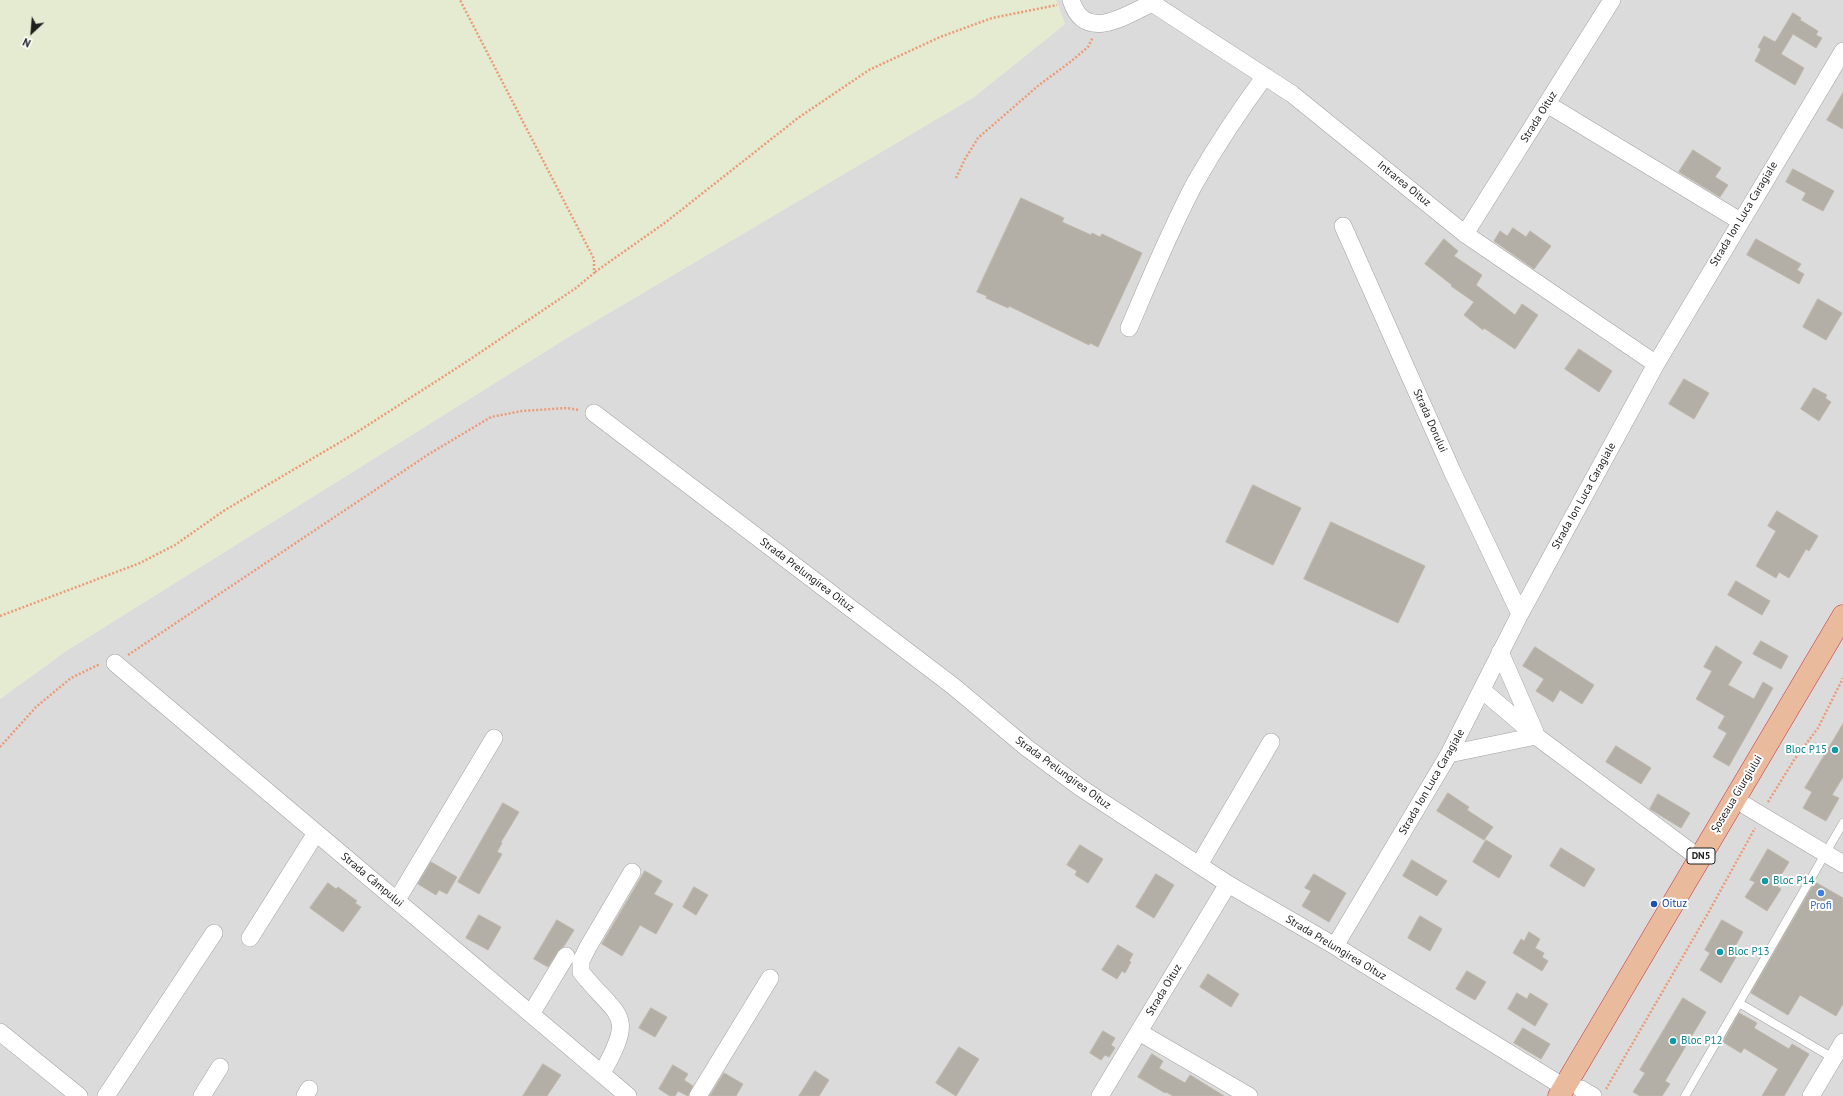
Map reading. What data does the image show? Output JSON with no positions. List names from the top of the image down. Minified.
{"streets":{"highway":["Șoseaua Giurgiului","DN5"],"street":["Strada Oituz","Intrarea Oituz","Strada Ion Luca Caragiale","Strada Dorului","Strada Prelungirea Oituz","Strada Câmpului"]},"crossings":[["Strada Oituz","Intrarea Oituz"],["Strada Oituz","Strada Prelungirea Oituz"],["Intrarea Oituz","Strada Ion Luca Caragiale"],["Strada Ion Luca Caragiale","Strada Dorului"],["Strada Ion Luca Caragiale","Strada Prelungirea Oituz"],["Strada Prelungirea Oituz","Șoseaua Giurgiului"]],"places":["Bloc P15","Bloc P14","Profi","Oituz","Bloc P13","Bloc P12"],"north":"bottom left"}
